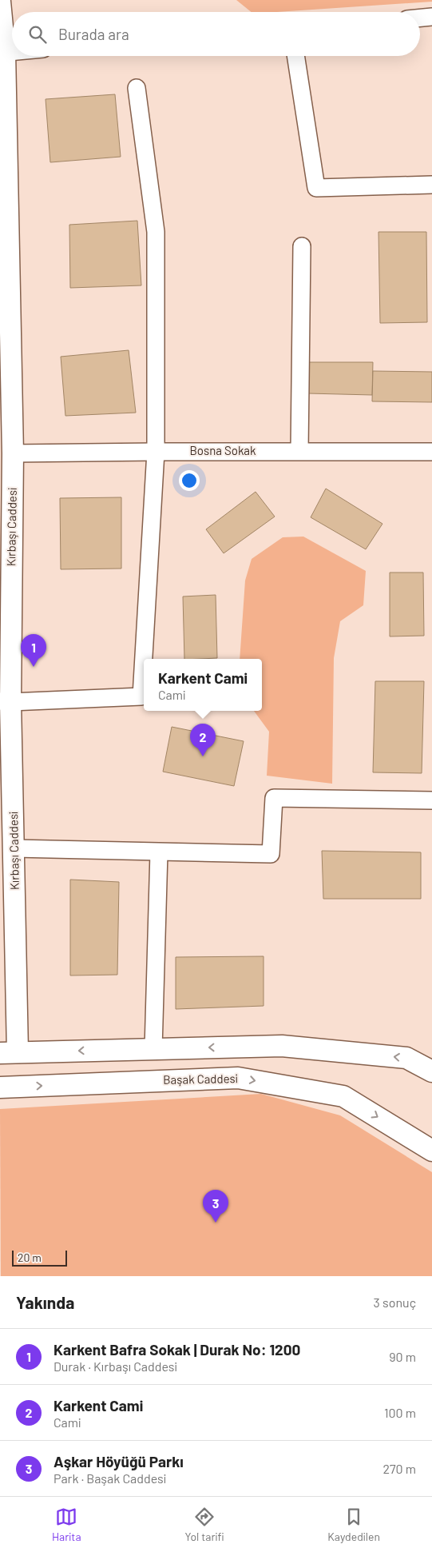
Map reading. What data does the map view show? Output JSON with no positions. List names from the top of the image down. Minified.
{"streets":{"street":["Bosna Sokak","Kırbaşı Caddesi","Başak Caddesi"]},"crossings":[["Bosna Sokak","Kırbaşı Caddesi"]],"scale_bar":"20 m","page":{"search":"Burada ara","pins":["1","2","3"],"popup":["Karkent Cami","Cami"],"scale":"20 m","heading":["Yakında","3 sonuç"],"list":[{"mark":"1","name":"Karkent Bafra Sokak | Durak No: 1200","note":"Durak · Kırbaşı Caddesi","value":"90 m"},{"mark":"2","name":"Karkent Cami","note":"Cami","value":"100 m"},{"mark":"3","name":"Aşkar Höyüğü Parkı","note":"Park · Başak Caddesi","value":"270 m"}],"nav":["Harita","Yol tarifi","Kaydedilen"]}}
